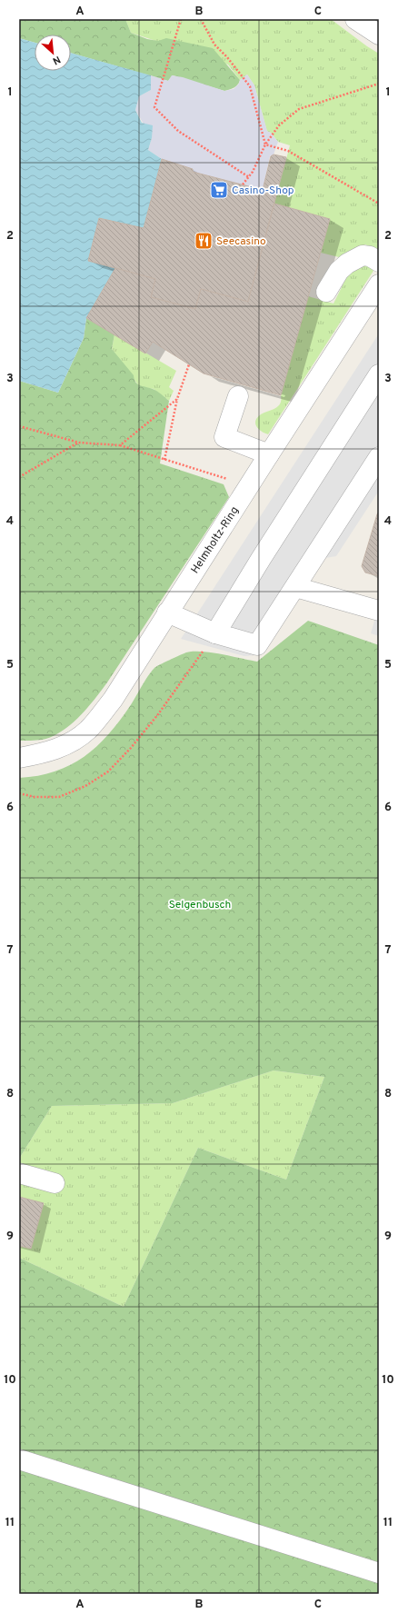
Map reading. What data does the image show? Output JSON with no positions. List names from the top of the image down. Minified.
{"streets":{"street":["Helmholtz-Ring"]},"parks":["Selgenbusch"],"places":{"supermarket":["Casino-Shop"],"restaurant":["Seecasino"]},"north":"bottom right","grid":{"columns":["A","B","C"],"rows":["1","2","3","4","5","6","7","8","9","10","11"]}}
